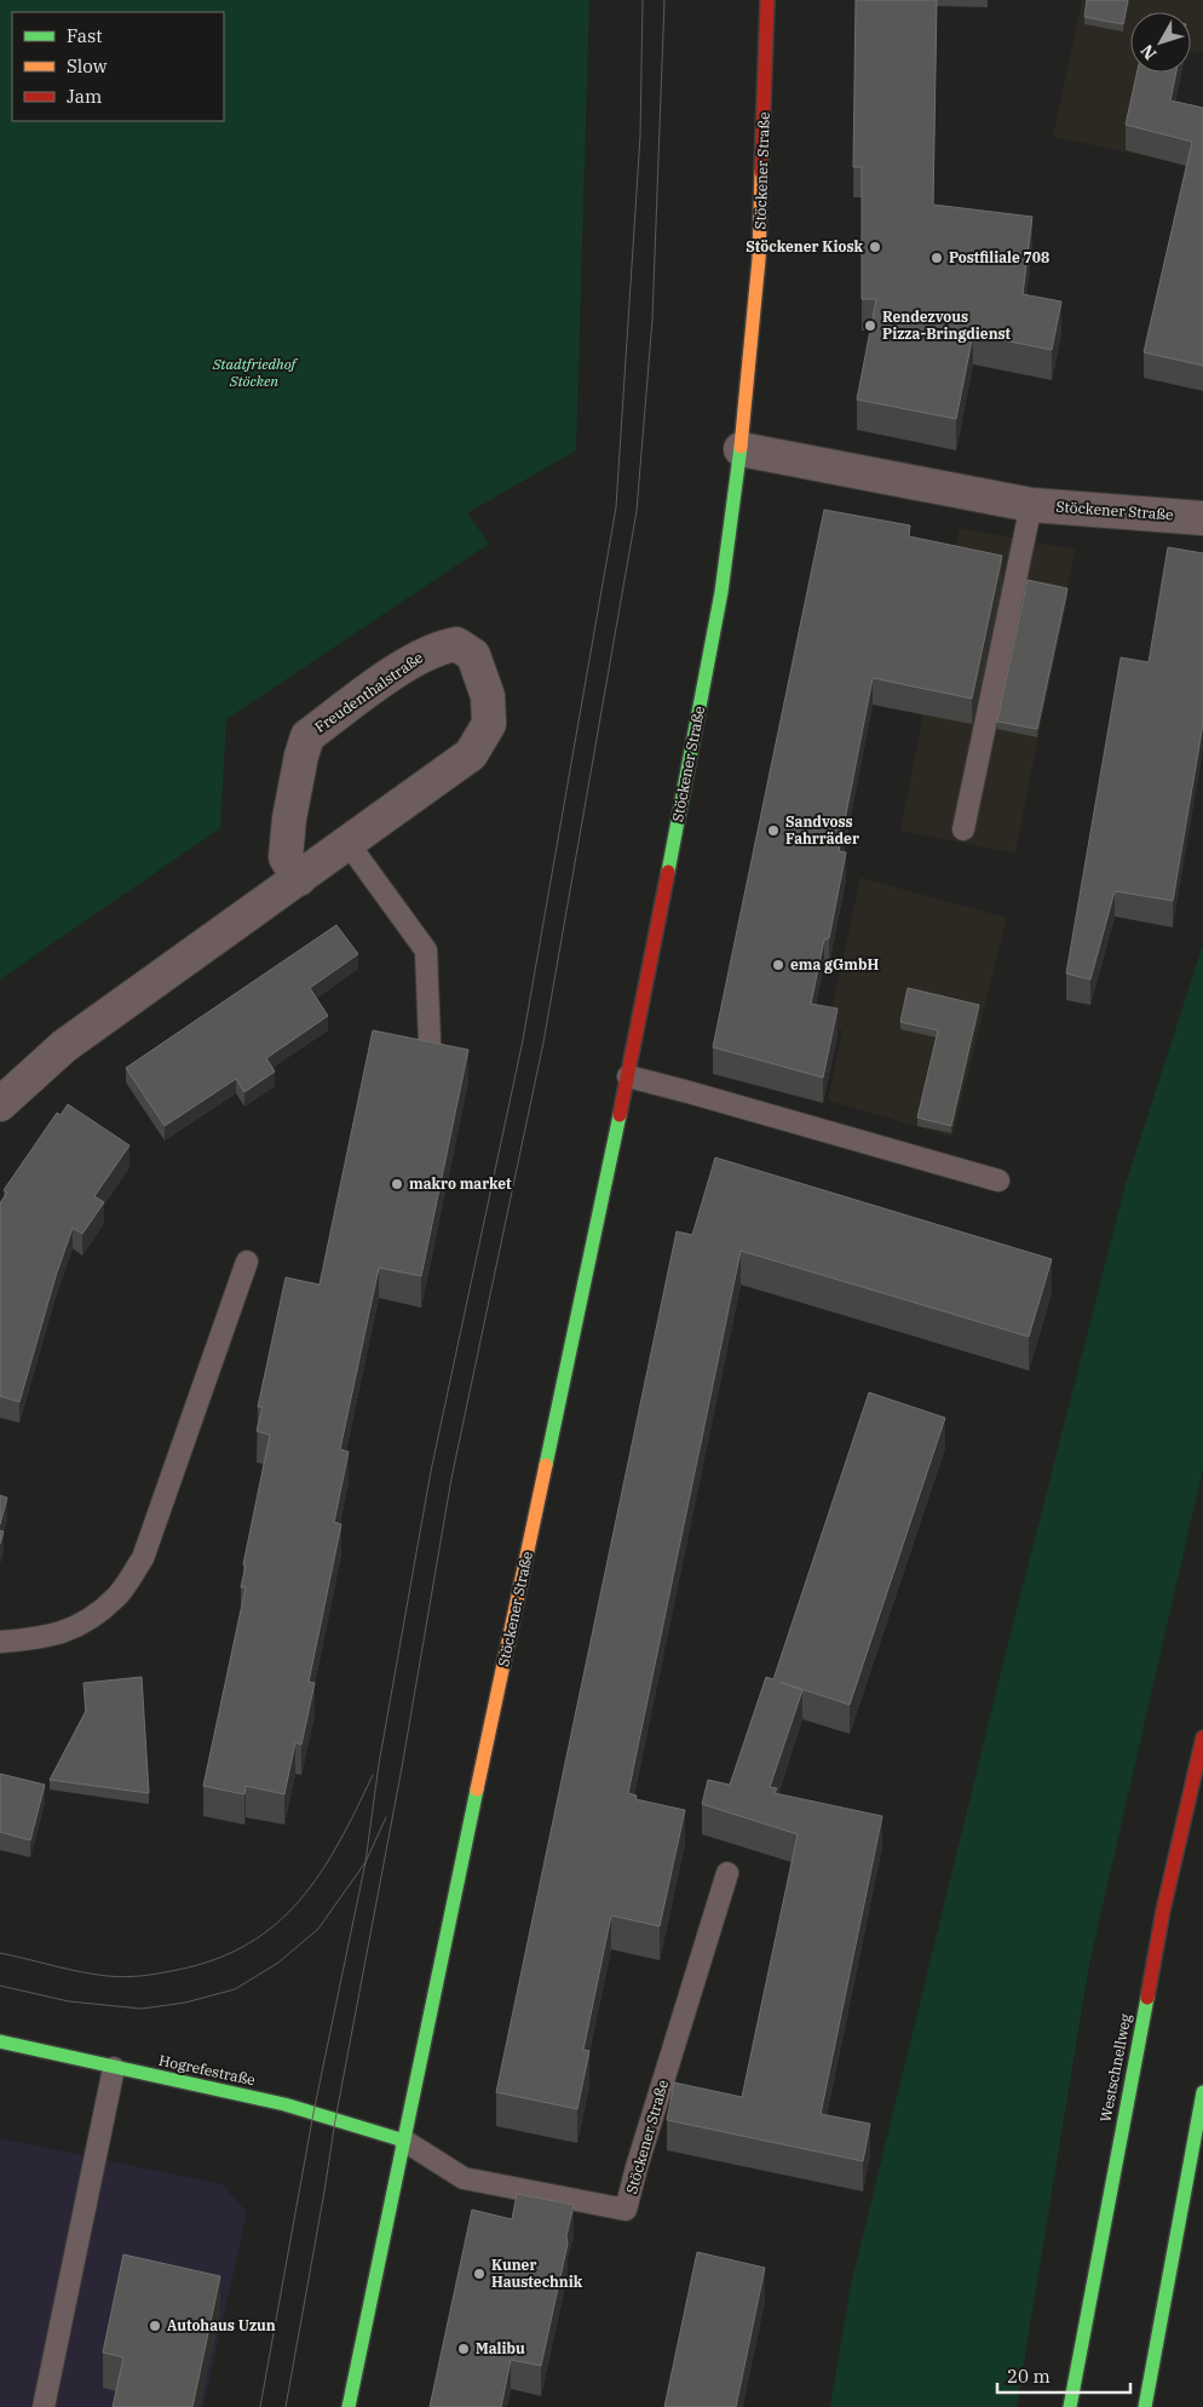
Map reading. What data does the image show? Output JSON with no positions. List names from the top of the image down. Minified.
{"streets":{"main road":["Stöckener Straße","Westschnellweg","Hogrefestraße"],"street":["Freudenthalstraße"]},"crossings":[["Stöckener Straße","Hogrefestraße"]],"parks":["Stadtfriedhof Stöcken"],"places":["Stöckener Kiosk","Postfiliale 708","Rendezvous Pizza-Bringdienst","Sandvoss Fahrräder","ema gGmbH","makro market","Kuner Haustechnik","Autohaus Uzun","Malibu"],"legend":["Fast","Slow","Jam"],"scale_bar":"20 m","north":"bottom left"}
